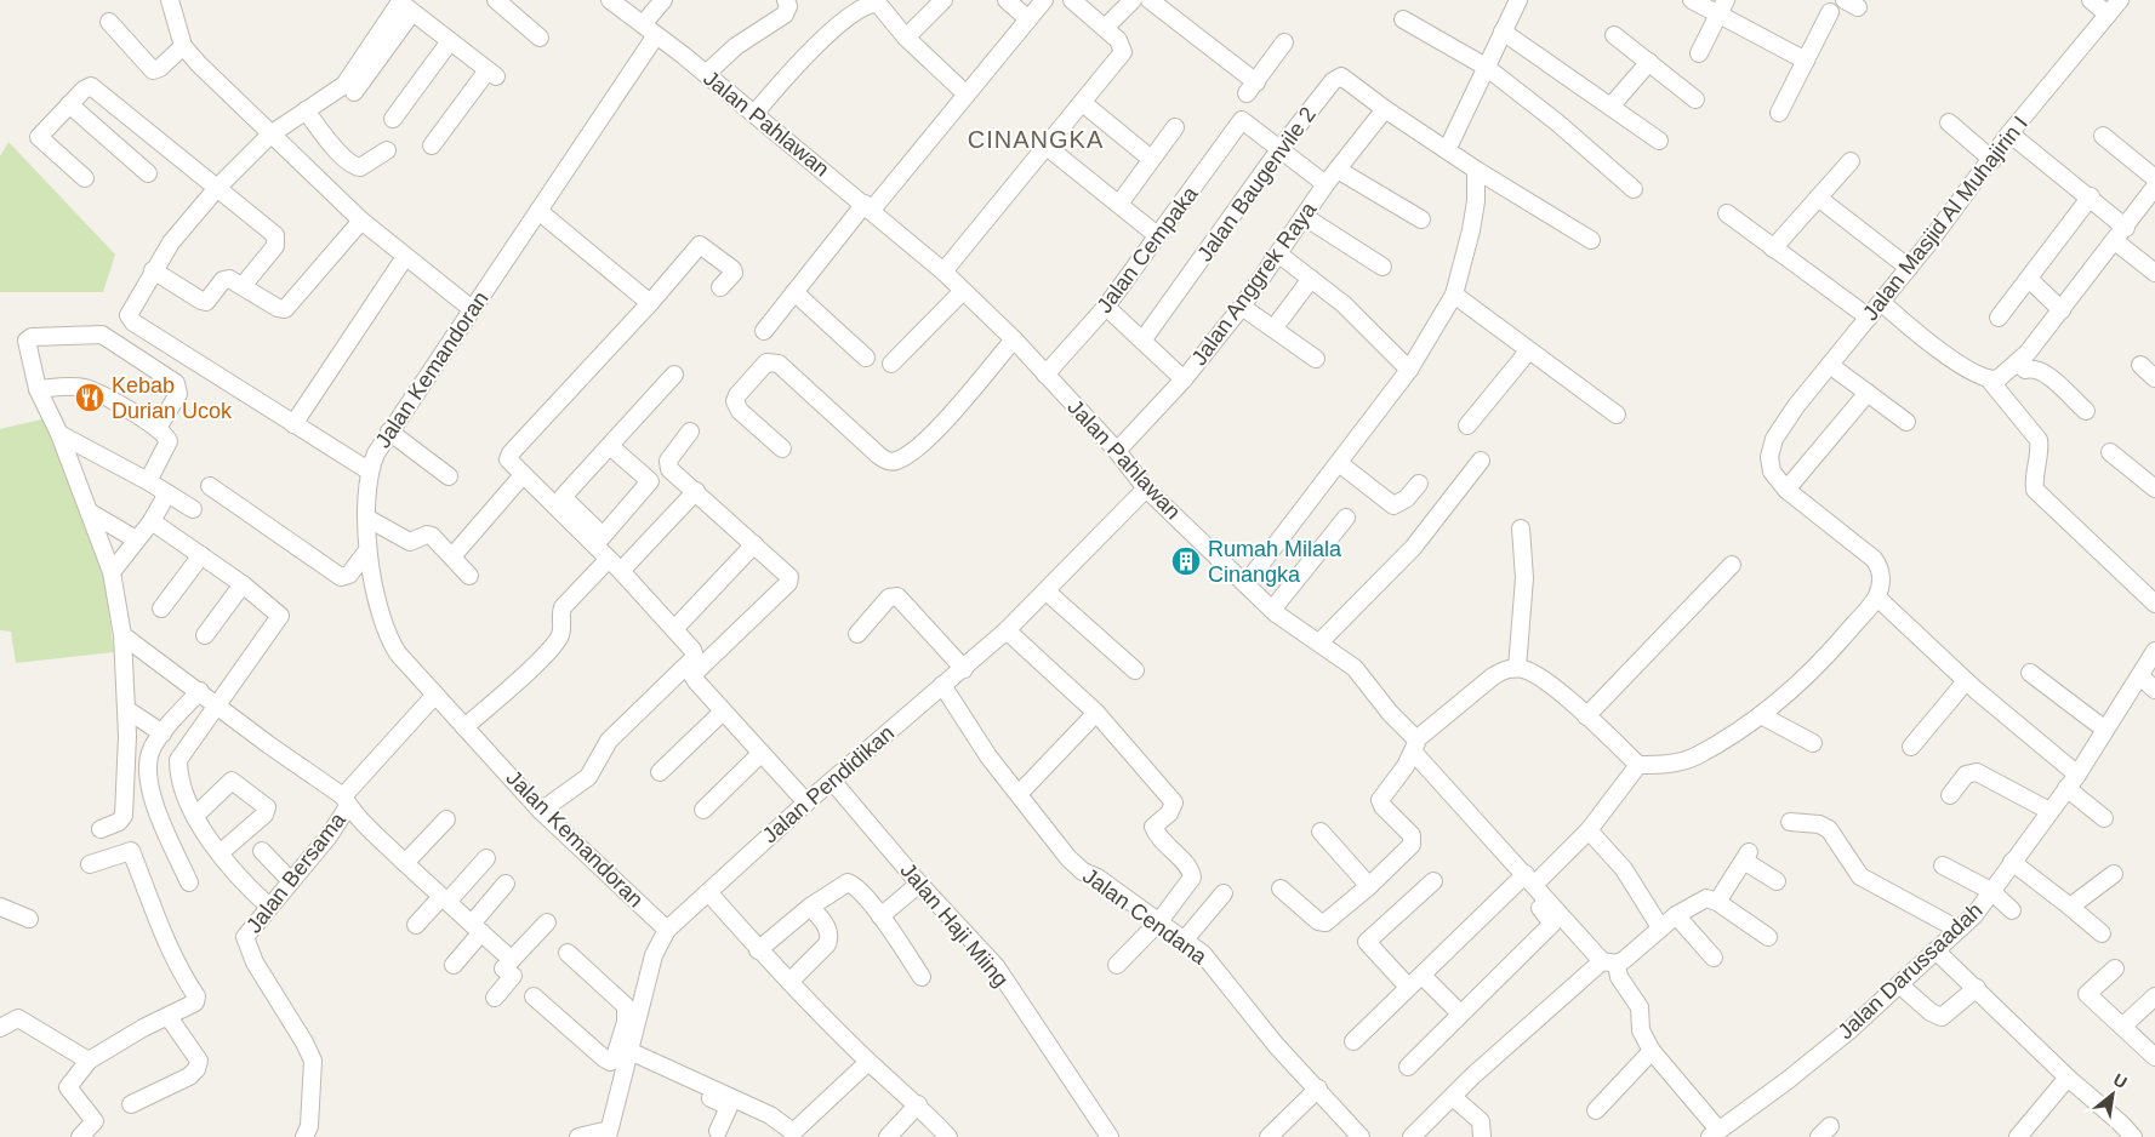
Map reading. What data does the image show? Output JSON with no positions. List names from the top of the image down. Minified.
{"streets":{"street":["Jalan Pahlawan","Jalan Baugenvile 2","Jalan Masjid Al Muhajirin I","Jalan Cempaka","Jalan Anggrek Raya","Jalan Kemandoran","Jalan Pendidikan","Jalan Bersama","Jalan Cendana","Jalan Haji Miing","Jalan Darussaadah"]},"crossings":[["Jalan Pahlawan","Jalan Cempaka"],["Jalan Pahlawan","Jalan Anggrek Raya"],["Jalan Pahlawan","Jalan Kemandoran"],["Jalan Pahlawan","Jalan Pendidikan"],["Jalan Baugenvile 2","Jalan Cempaka"],["Jalan Baugenvile 2","Jalan Anggrek Raya"],["Jalan Kemandoran","Jalan Pendidikan"],["Jalan Kemandoran","Jalan Bersama"],["Jalan Pendidikan","Jalan Cendana"],["Jalan Pendidikan","Jalan Haji Miing"]],"districts":["CINANGKA"],"places":{"restaurant":["Kebab Durian Ucok"],"building":["Rumah Milala Cinangka"]},"north":"top right"}
